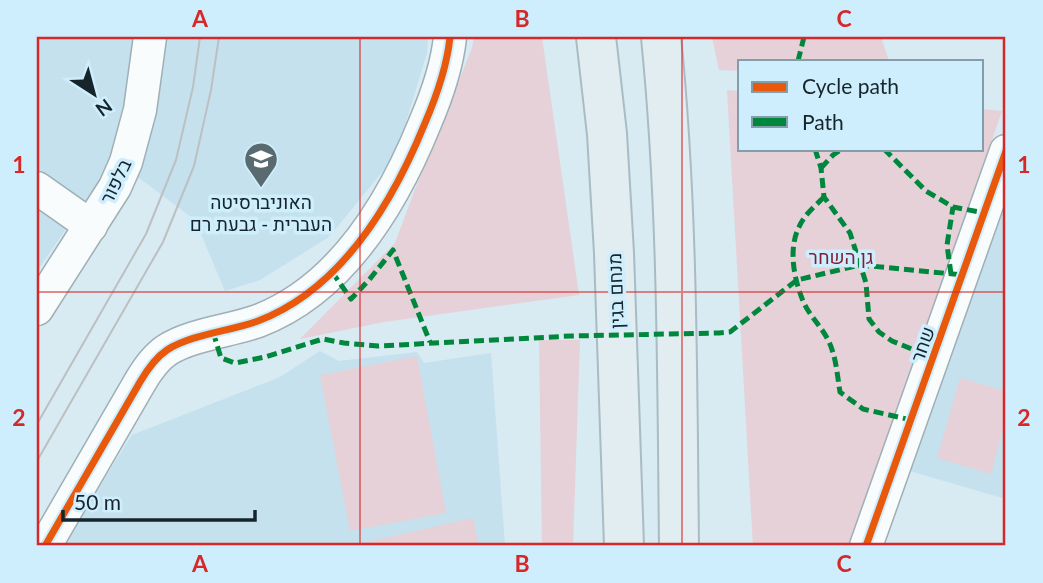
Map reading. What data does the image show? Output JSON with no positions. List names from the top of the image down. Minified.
{"streets":{"highway":["מנחם בגין"],"street":["בלפור","שחר"]},"parks":["גן השחר"],"places":{"school or university":["האוניברסיטה העברית - גבעת רם"]},"legend":["Cycle path","Path"],"scale_bar":"50 m","north":"bottom right","grid":{"columns":["A","B","C"],"rows":["1","2"]}}
